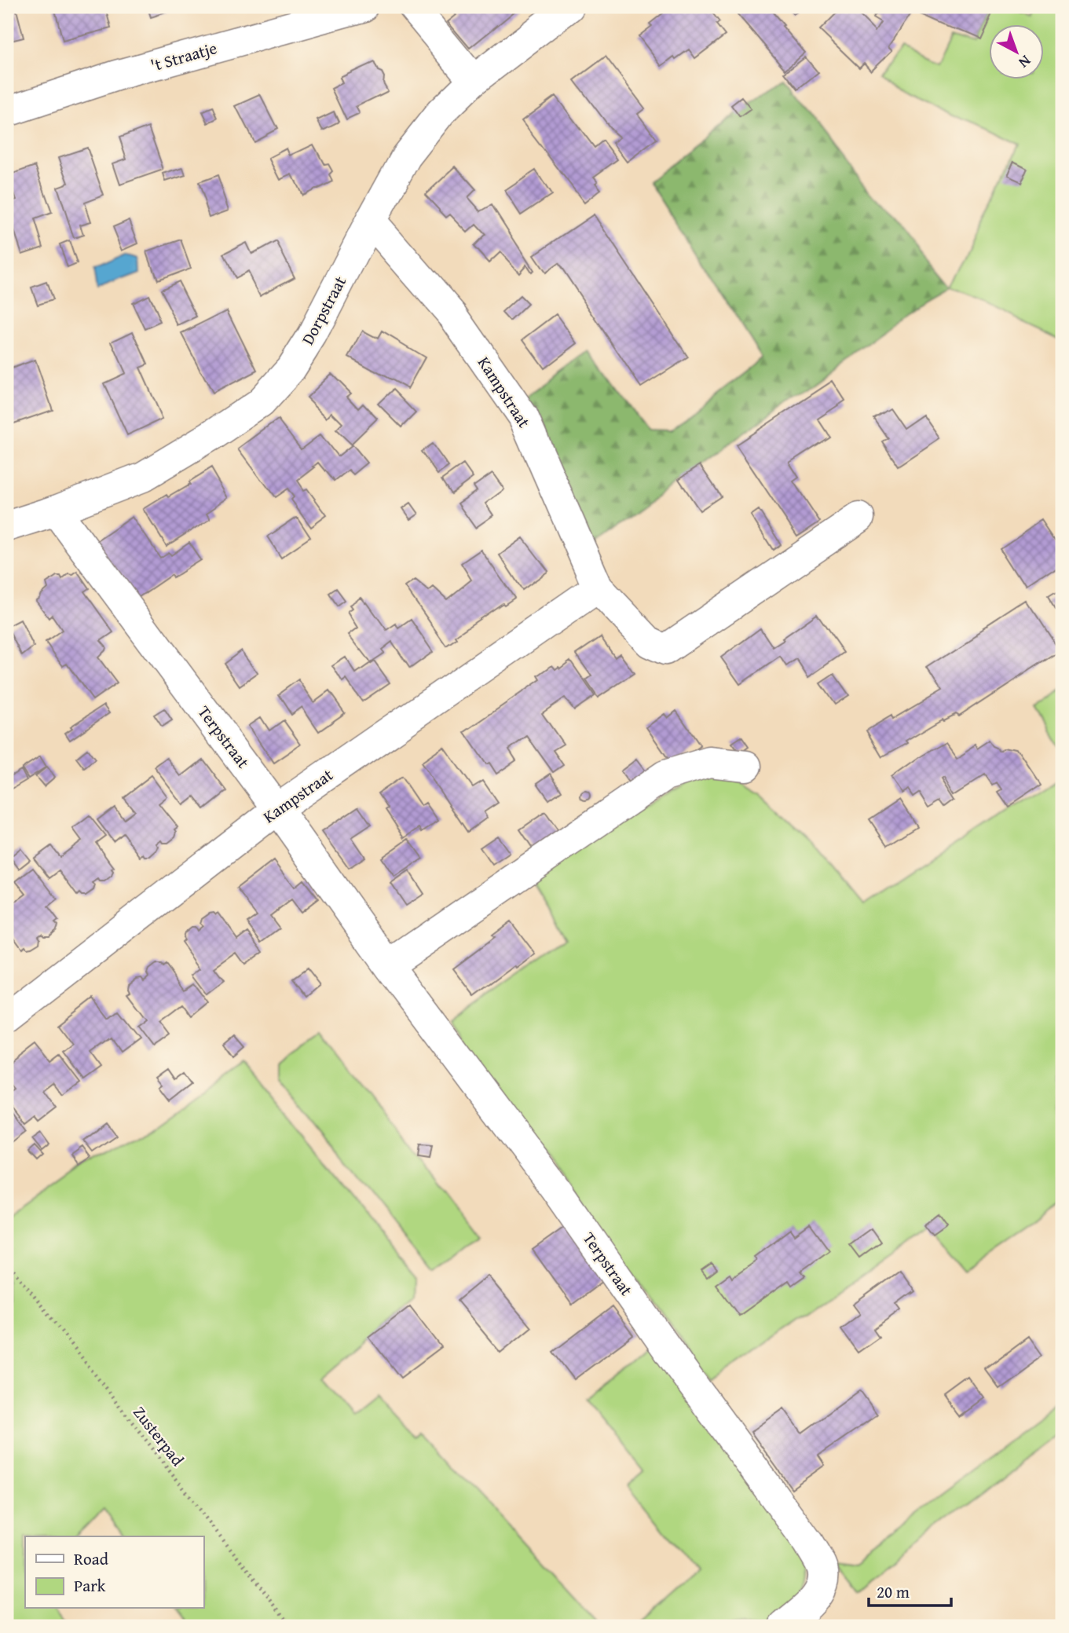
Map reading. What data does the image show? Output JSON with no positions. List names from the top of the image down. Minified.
{"streets":{"street":["'t Straatje","Dorpstraat","Kampstraat","Terpstraat"],"path":["Zusterpad"]},"crossings":[["Dorpstraat","Kampstraat"],["Dorpstraat","Terpstraat"],["Kampstraat","Terpstraat"]],"legend":["Road","Park"],"scale_bar":"20 m","north":"bottom right"}
